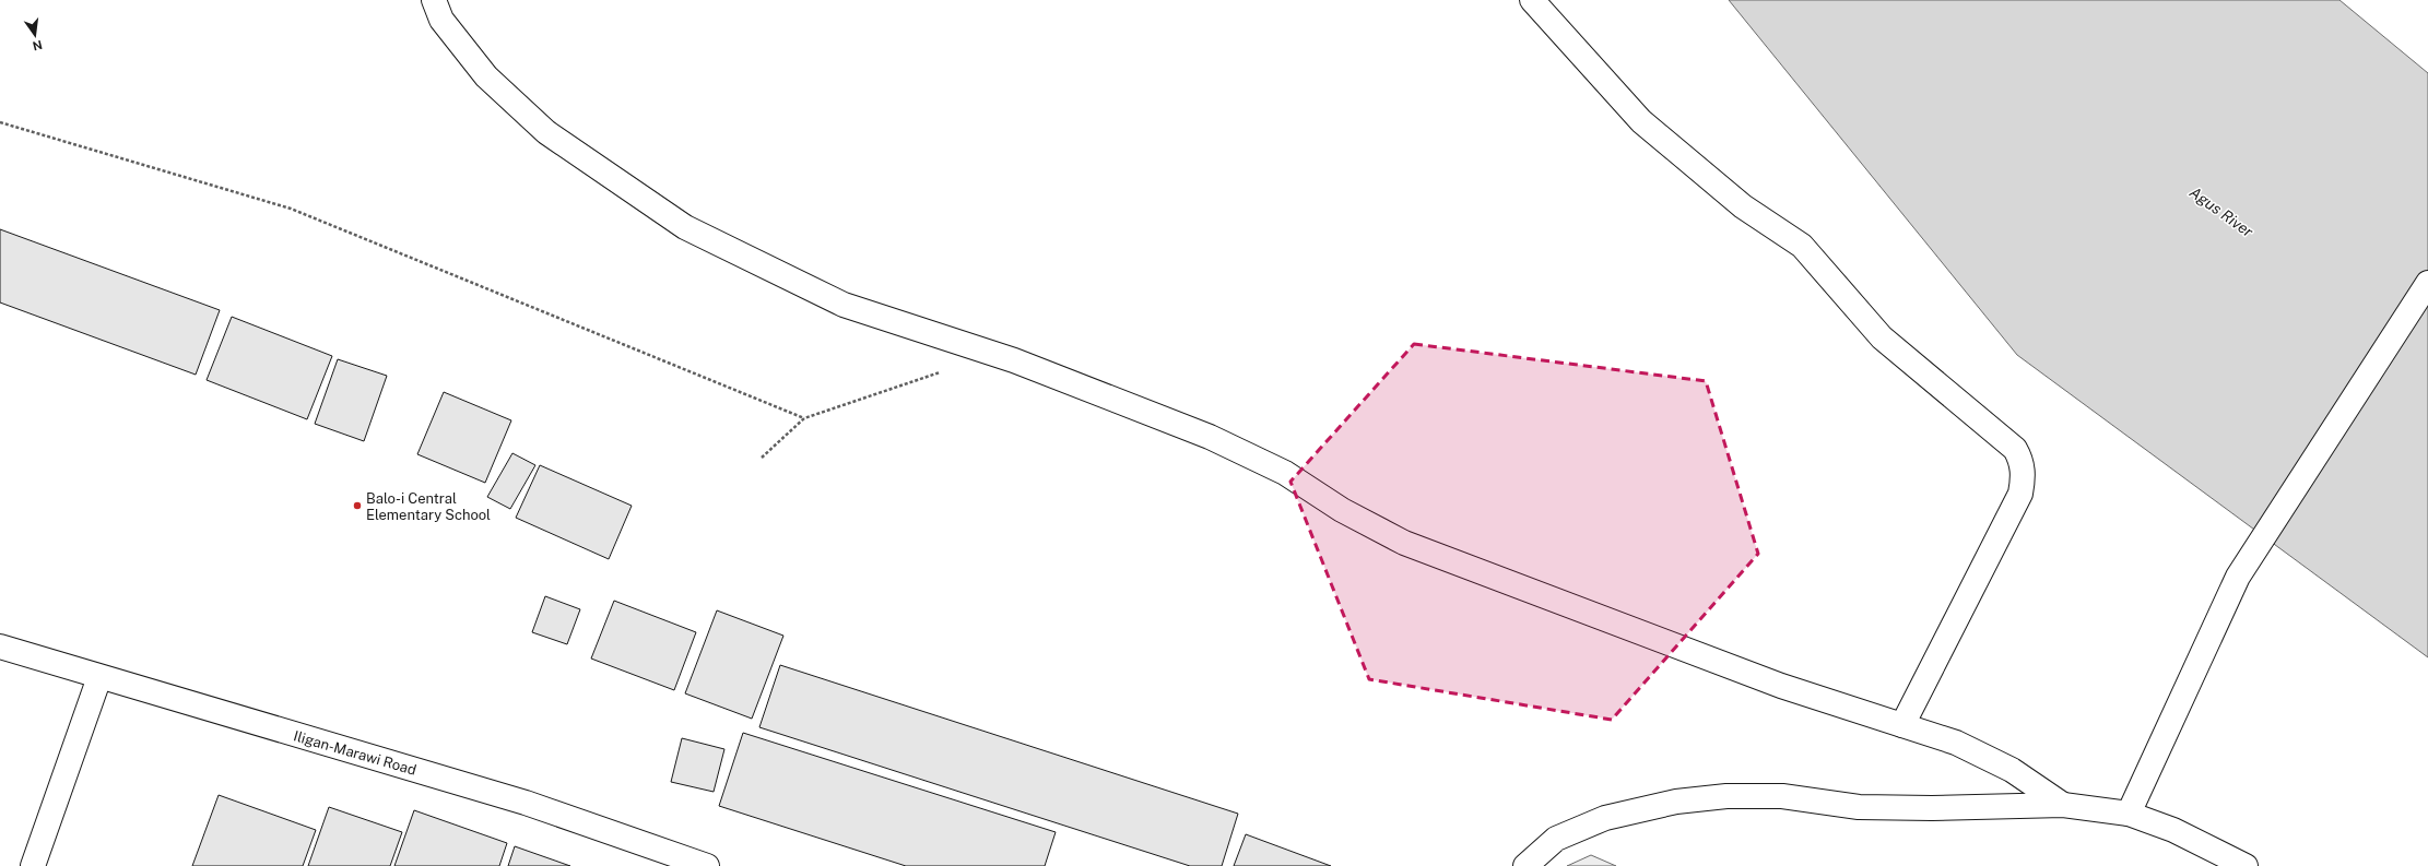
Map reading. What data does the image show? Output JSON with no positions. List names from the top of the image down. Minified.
{"streets":{"main road":["Iligan-Marawi Road"]},"water":["Agus River"],"places":["Balo-i Central Elementary School"],"north":"bottom"}
